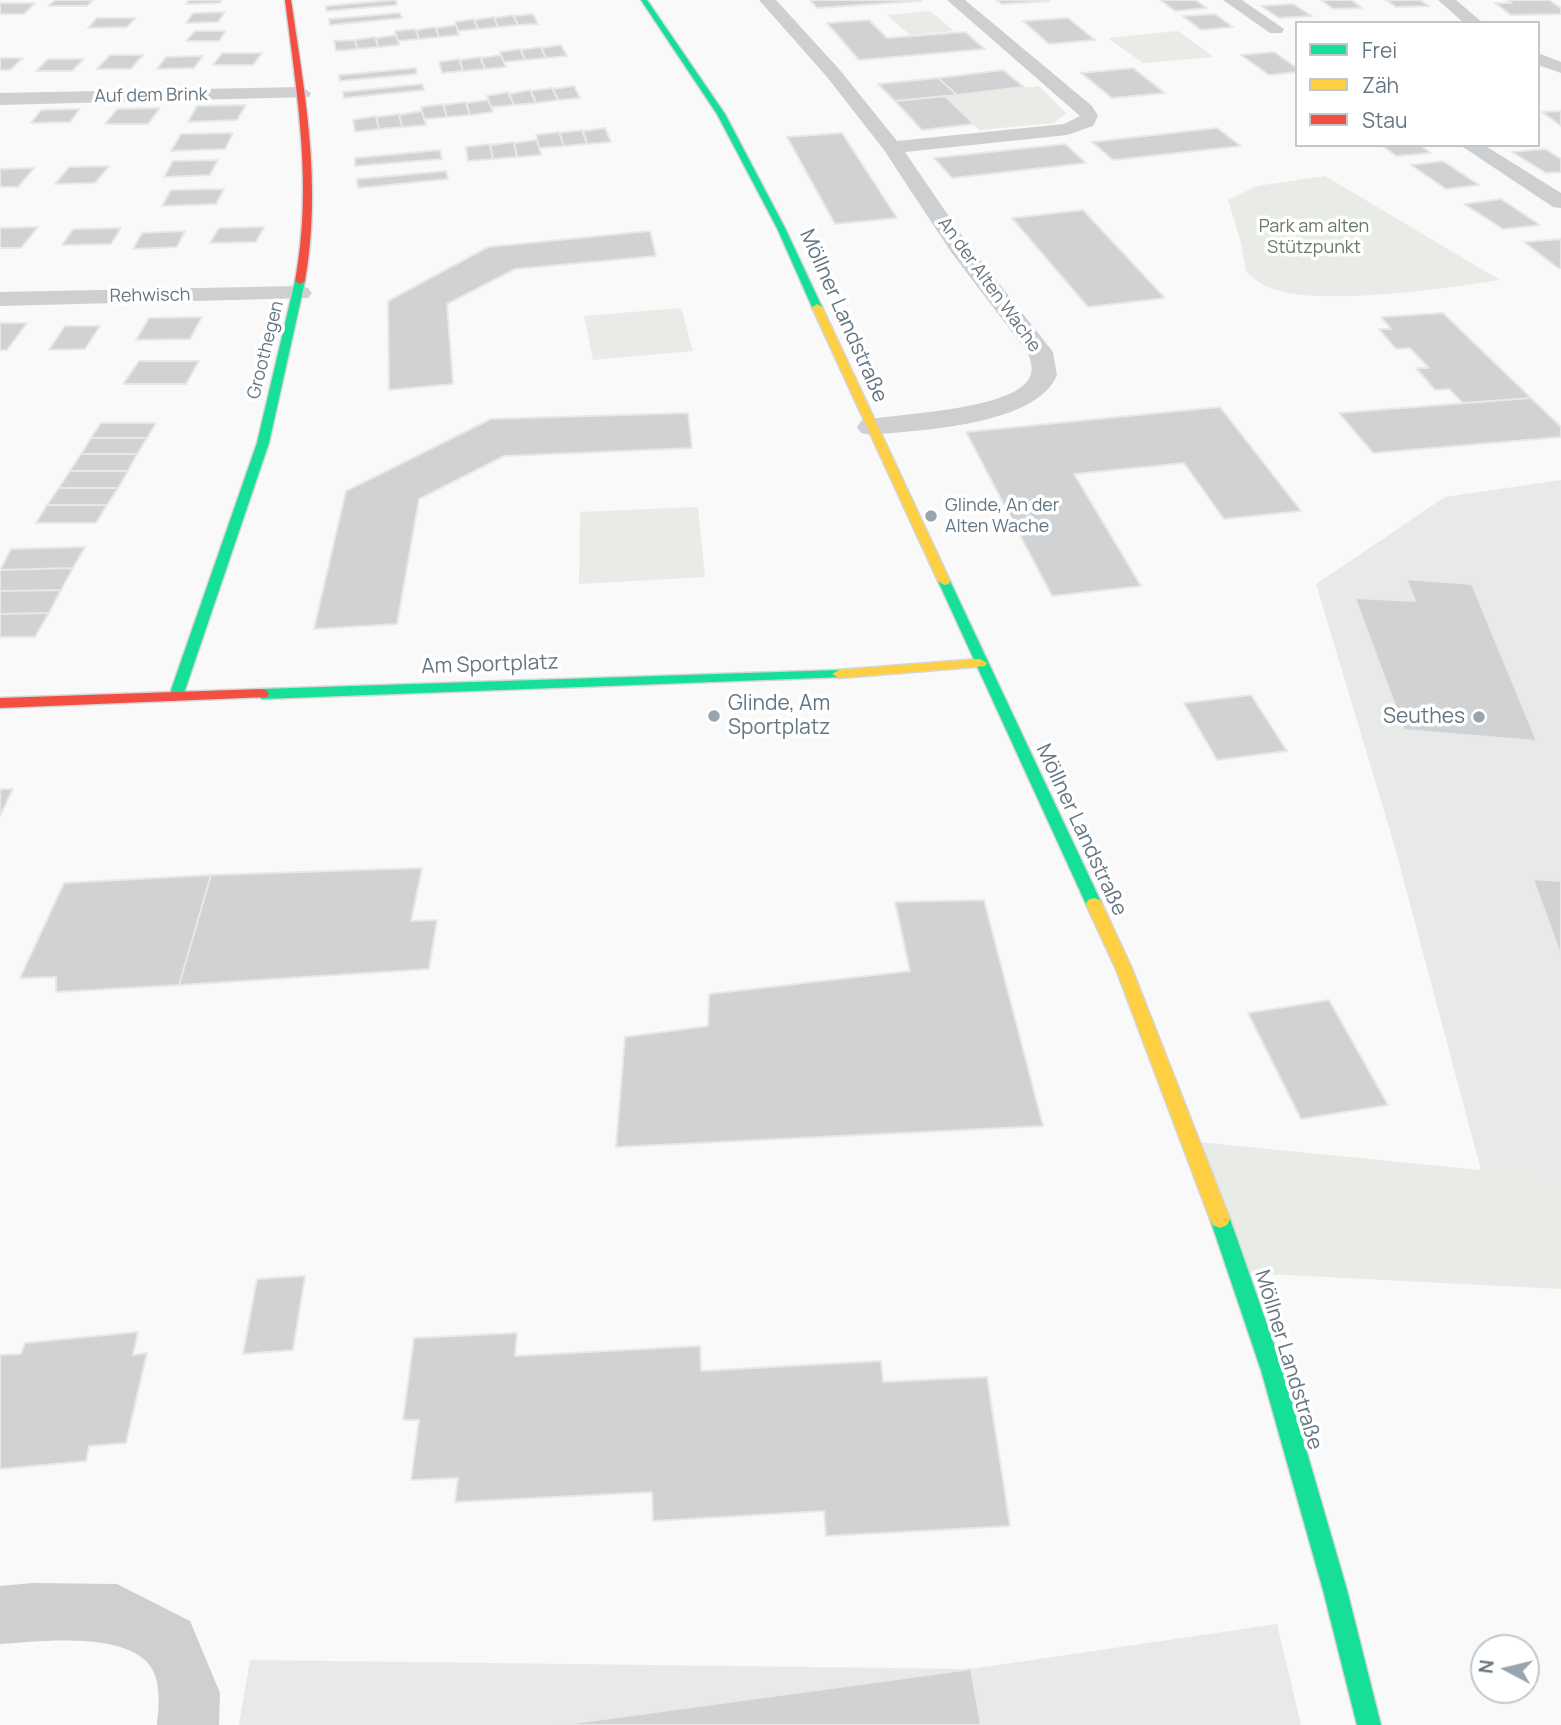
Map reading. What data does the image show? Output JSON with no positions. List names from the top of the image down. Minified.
{"streets":{"street":["Auf dem Brink","An der Alten Wache","Rehwisch","Möllner Landstraße","Groothegen","Am Sportplatz"]},"crossings":[["Auf dem Brink","Groothegen"],["An der Alten Wache","Möllner Landstraße"],["Rehwisch","Groothegen"],["Möllner Landstraße","Am Sportplatz"],["Groothegen","Am Sportplatz"]],"parks":["Park am alten Stützpunkt"],"places":["Glinde, An der Alten Wache","Glinde, Am Sportplatz","Seuthes"],"legend":["Frei","Zäh","Stau"],"north":"left"}
